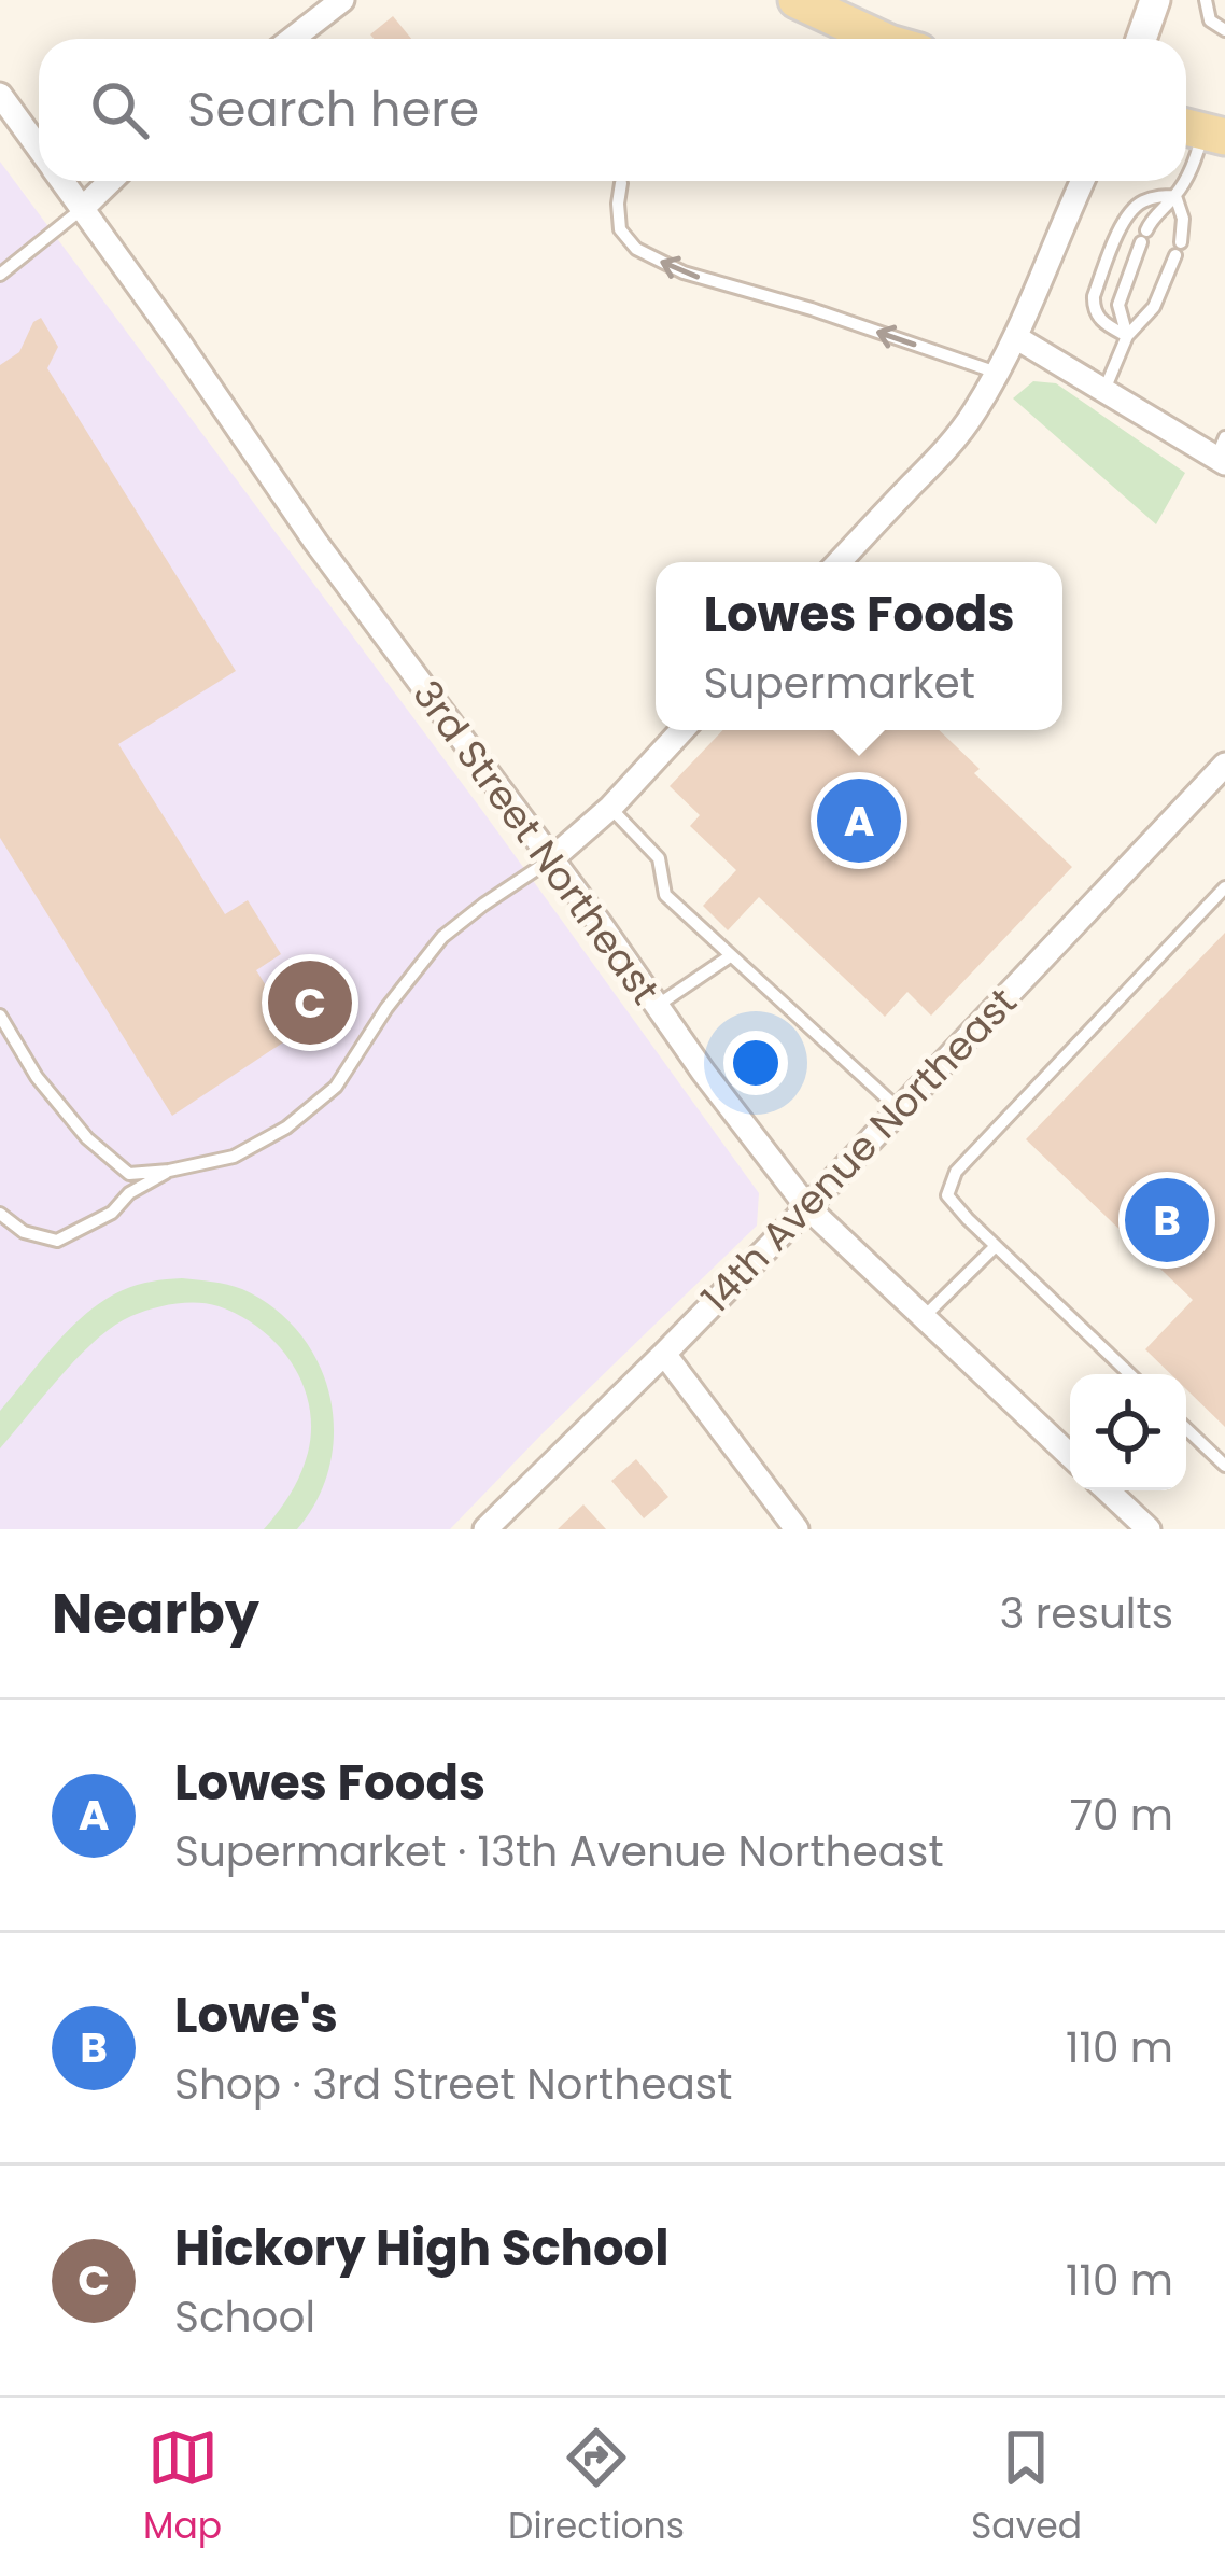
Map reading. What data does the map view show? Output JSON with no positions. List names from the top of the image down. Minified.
{"streets":{"street":["3rd Street Northeast","14th Avenue Northeast"]},"crossings":[["3rd Street Northeast","14th Avenue Northeast"]],"page":{"search":"Search here","popup":["Lowes Foods","Supermarket"],"pins":["A","C","B"],"heading":["Nearby","3 results"],"list":[{"mark":"A","name":"Lowes Foods","note":"Supermarket · 13th Avenue Northeast","value":"70 m"},{"mark":"B","name":"Lowe's","note":"Shop · 3rd Street Northeast","value":"110 m"},{"mark":"C","name":"Hickory High School","note":"School","value":"110 m"}],"nav":["Map","Directions","Saved"]}}
